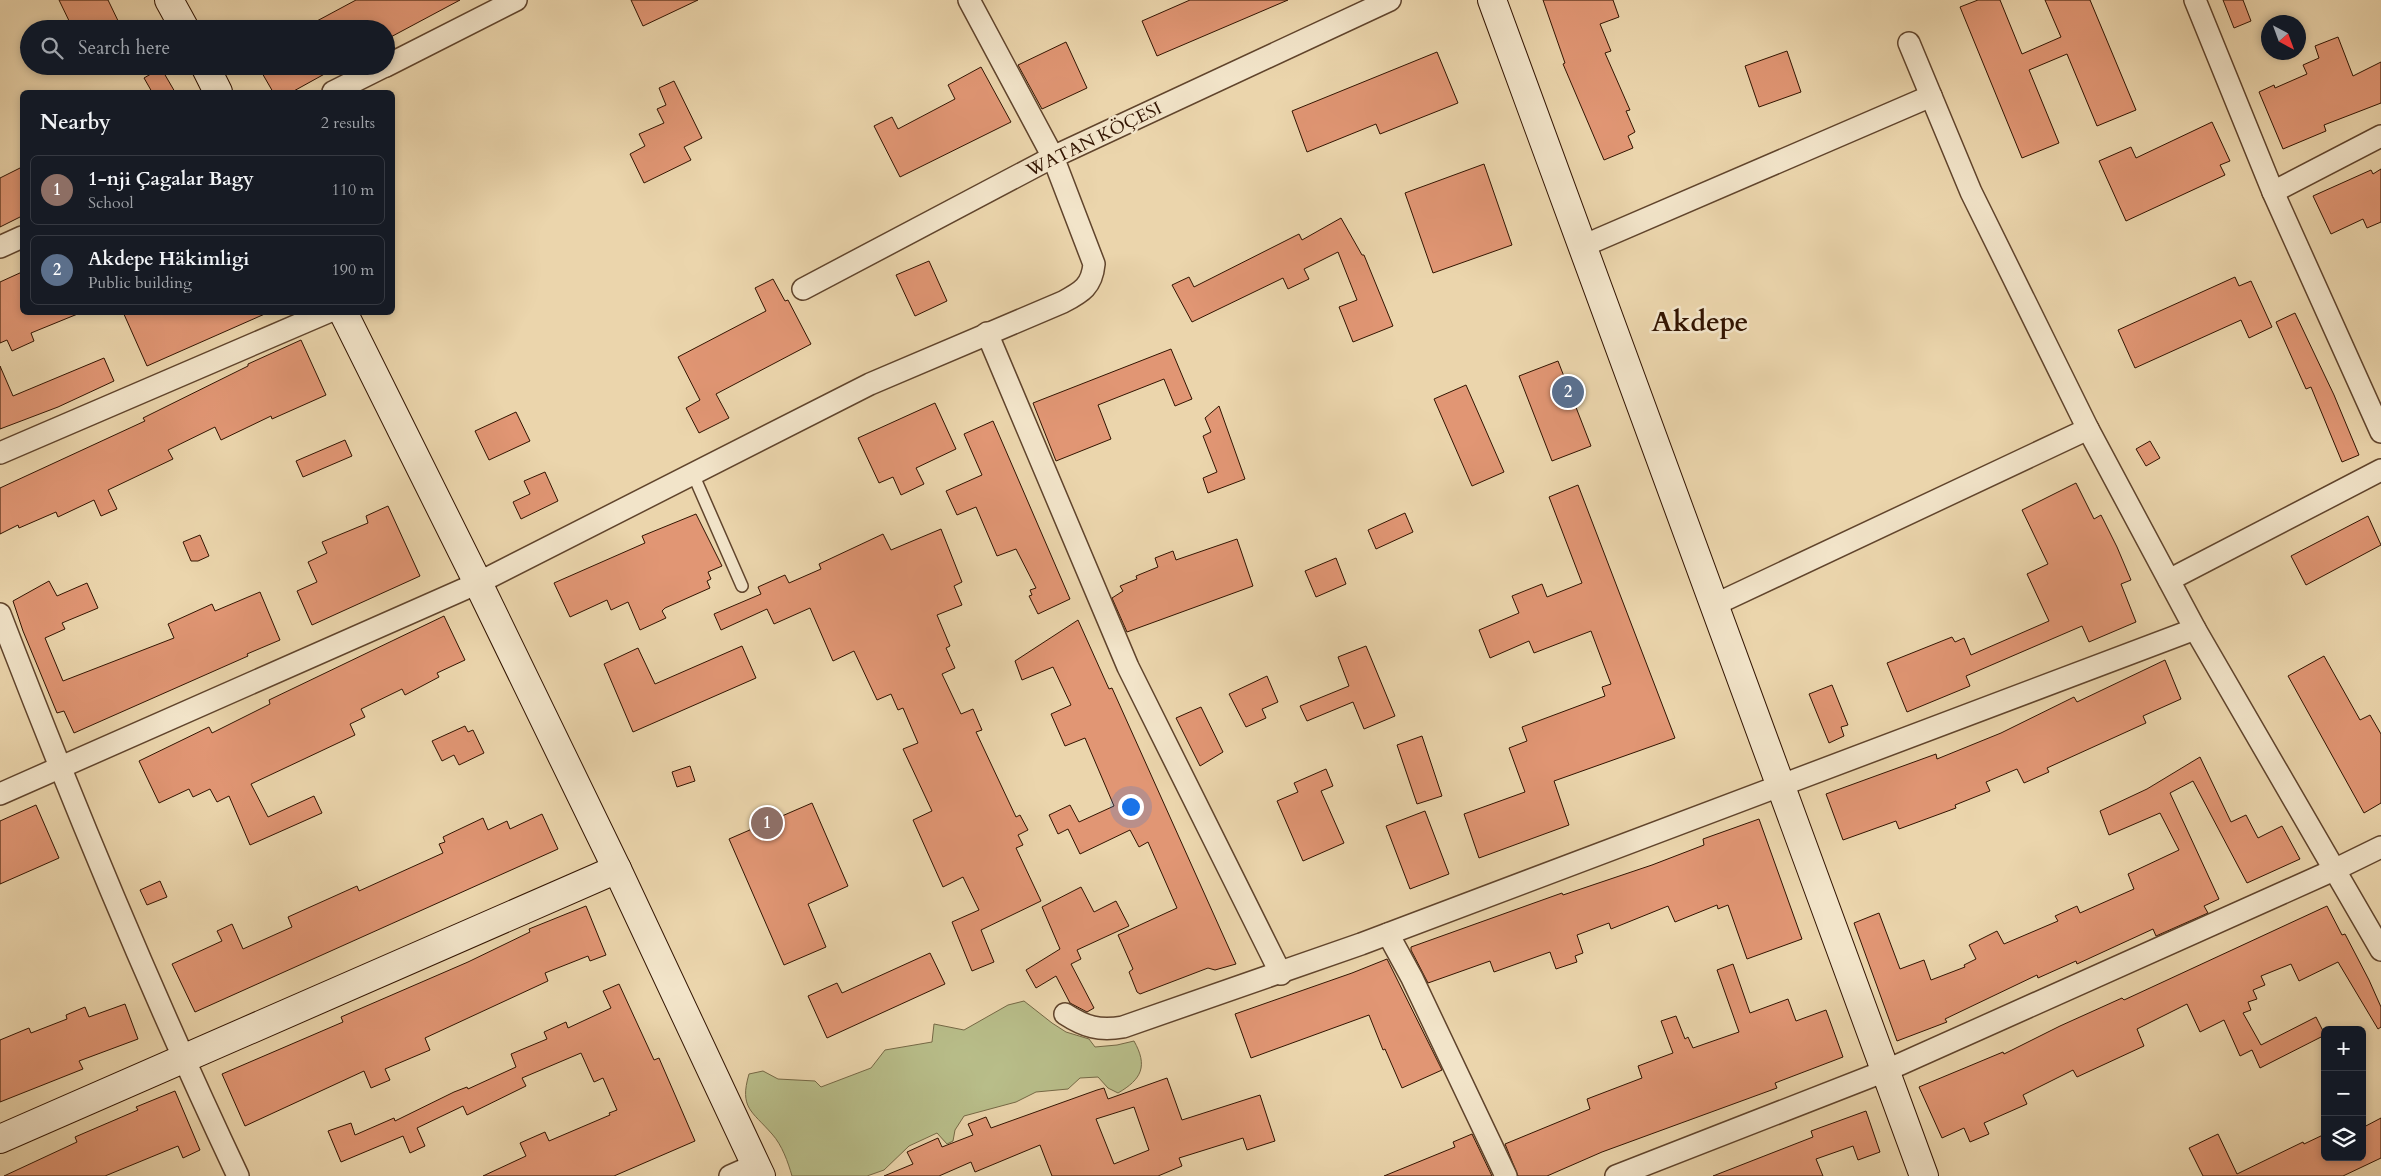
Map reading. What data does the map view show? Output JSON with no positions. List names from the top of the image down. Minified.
{"streets":{"street":["WATAN KÖÇESI"]},"districts":["Akdepe"],"north":"bottom right","page":{"search":"Search here","heading":["Nearby","2 results"],"list":[{"mark":"1","name":"1-nji Çagalar Bagy","note":"School","value":"110 m"},{"mark":"2","name":"Akdepe Häkimligi","note":"Public building","value":"190 m"}],"pins":["2","1"],"map_buttons":["+","−"]}}
